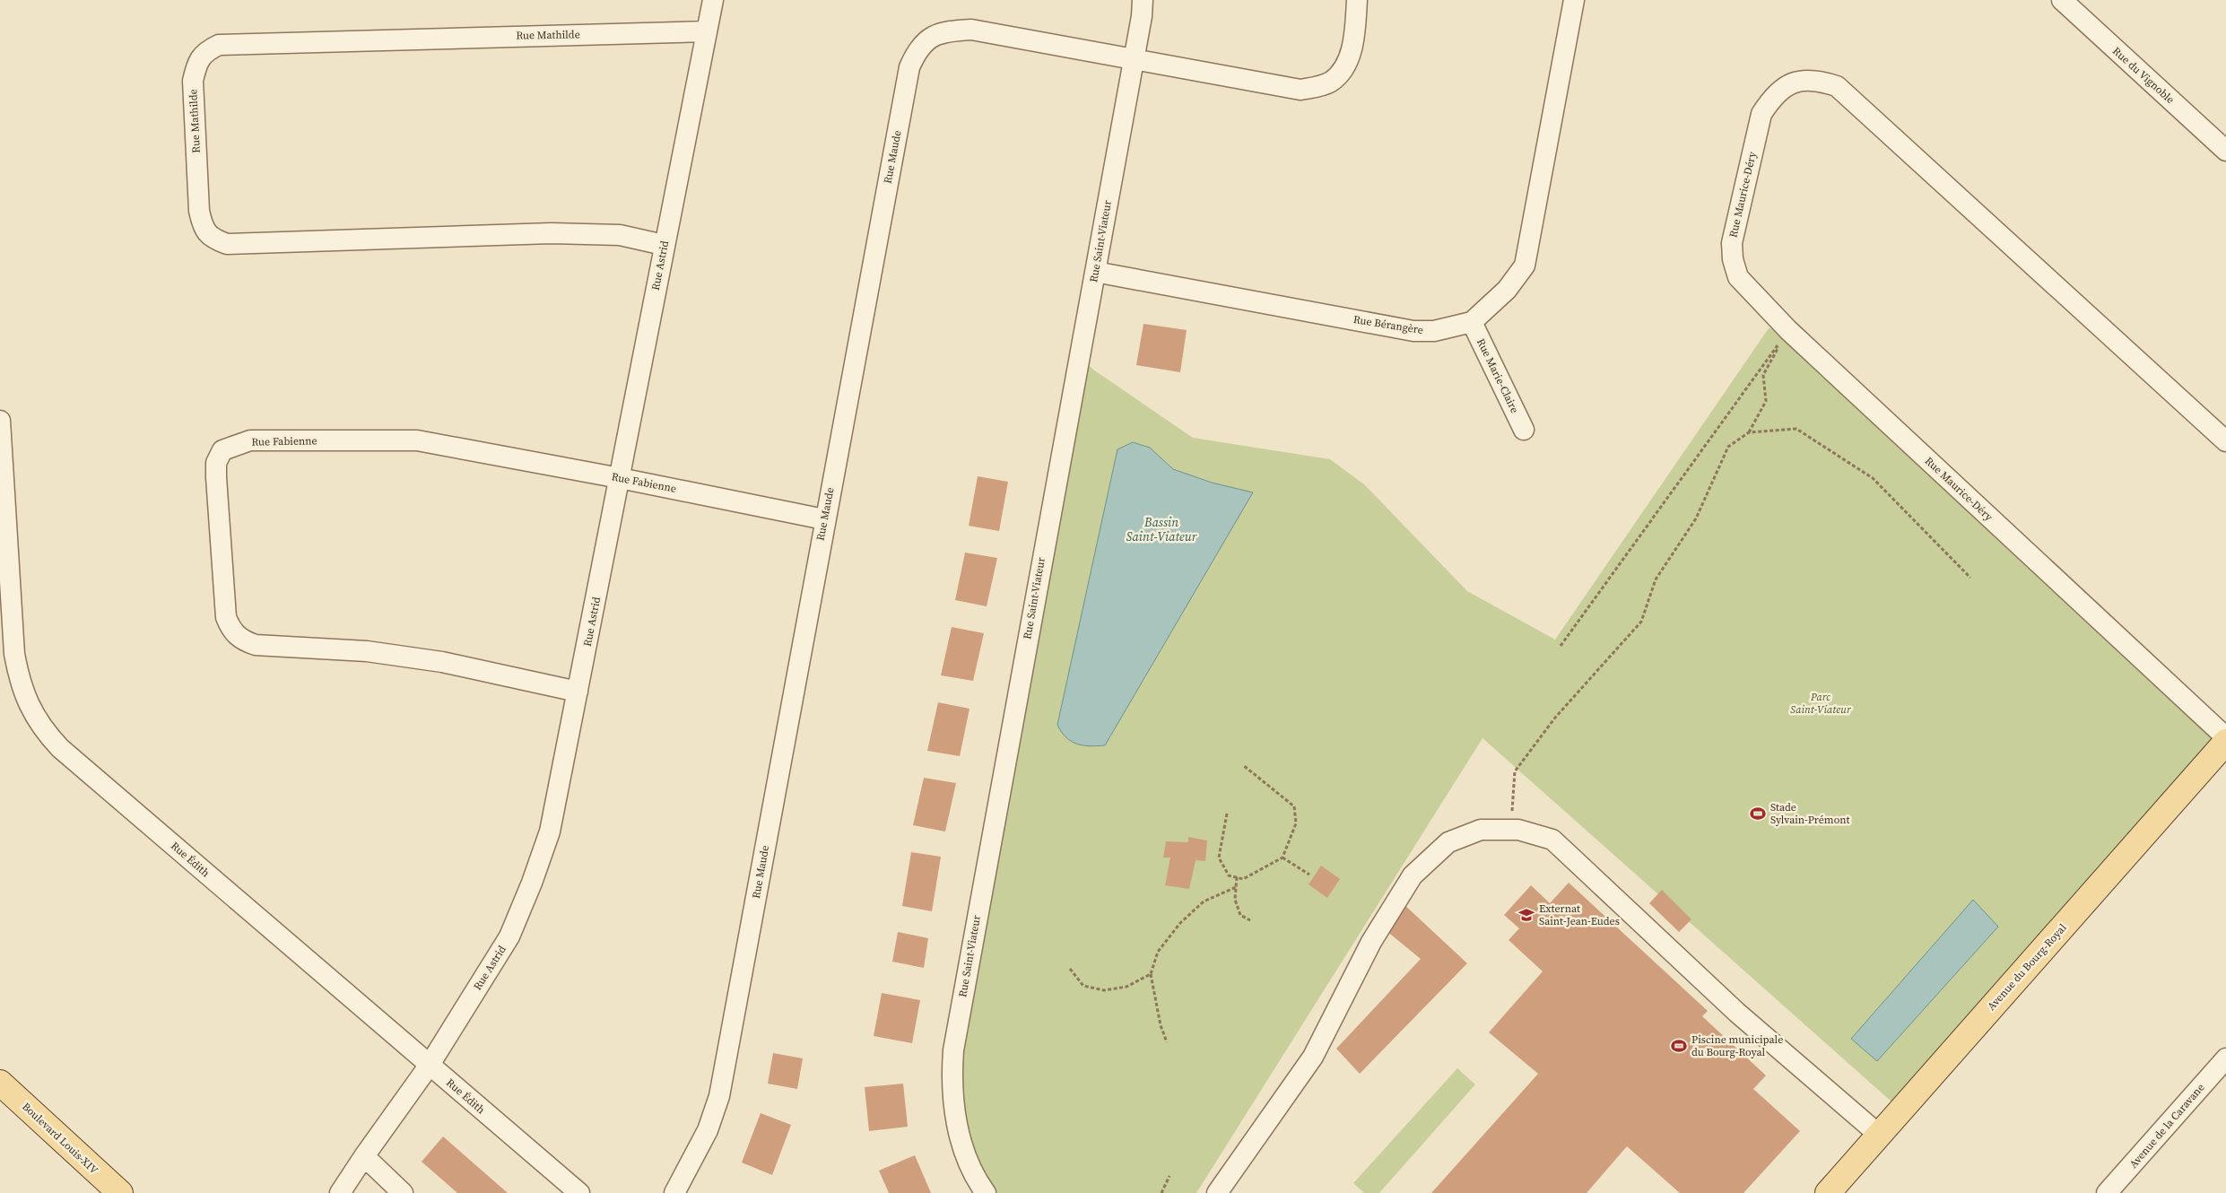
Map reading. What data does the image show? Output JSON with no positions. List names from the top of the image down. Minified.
{"streets":{"main road":["Avenue du Bourg-Royal","Boulevard Louis-XIV"],"street":["Rue Mathilde","Rue du Vignoble","Rue Maude","Rue Maurice-Déry","Rue Saint-Viateur","Rue Astrid","Rue Bérangère","Rue Marie-Claire","Rue Fabienne","Rue Édith","Avenue de la Caravane"]},"crossings":[["Rue Mathilde","Rue Astrid"],["Rue Maude","Rue Saint-Viateur"],["Rue Maude","Rue Fabienne"],["Rue Saint-Viateur","Rue Bérangère"],["Rue Astrid","Rue Fabienne"],["Rue Astrid","Rue Édith"],["Rue Bérangère","Rue Marie-Claire"]],"water":["Bassin Saint-Viateur"],"parks":["Parc Saint-Viateur"],"places":{"sports":["Stade Sylvain-Prémont","Piscine municipale du Bourg-Royal"],"school or university":["Externat Saint-Jean-Eudes"]}}
